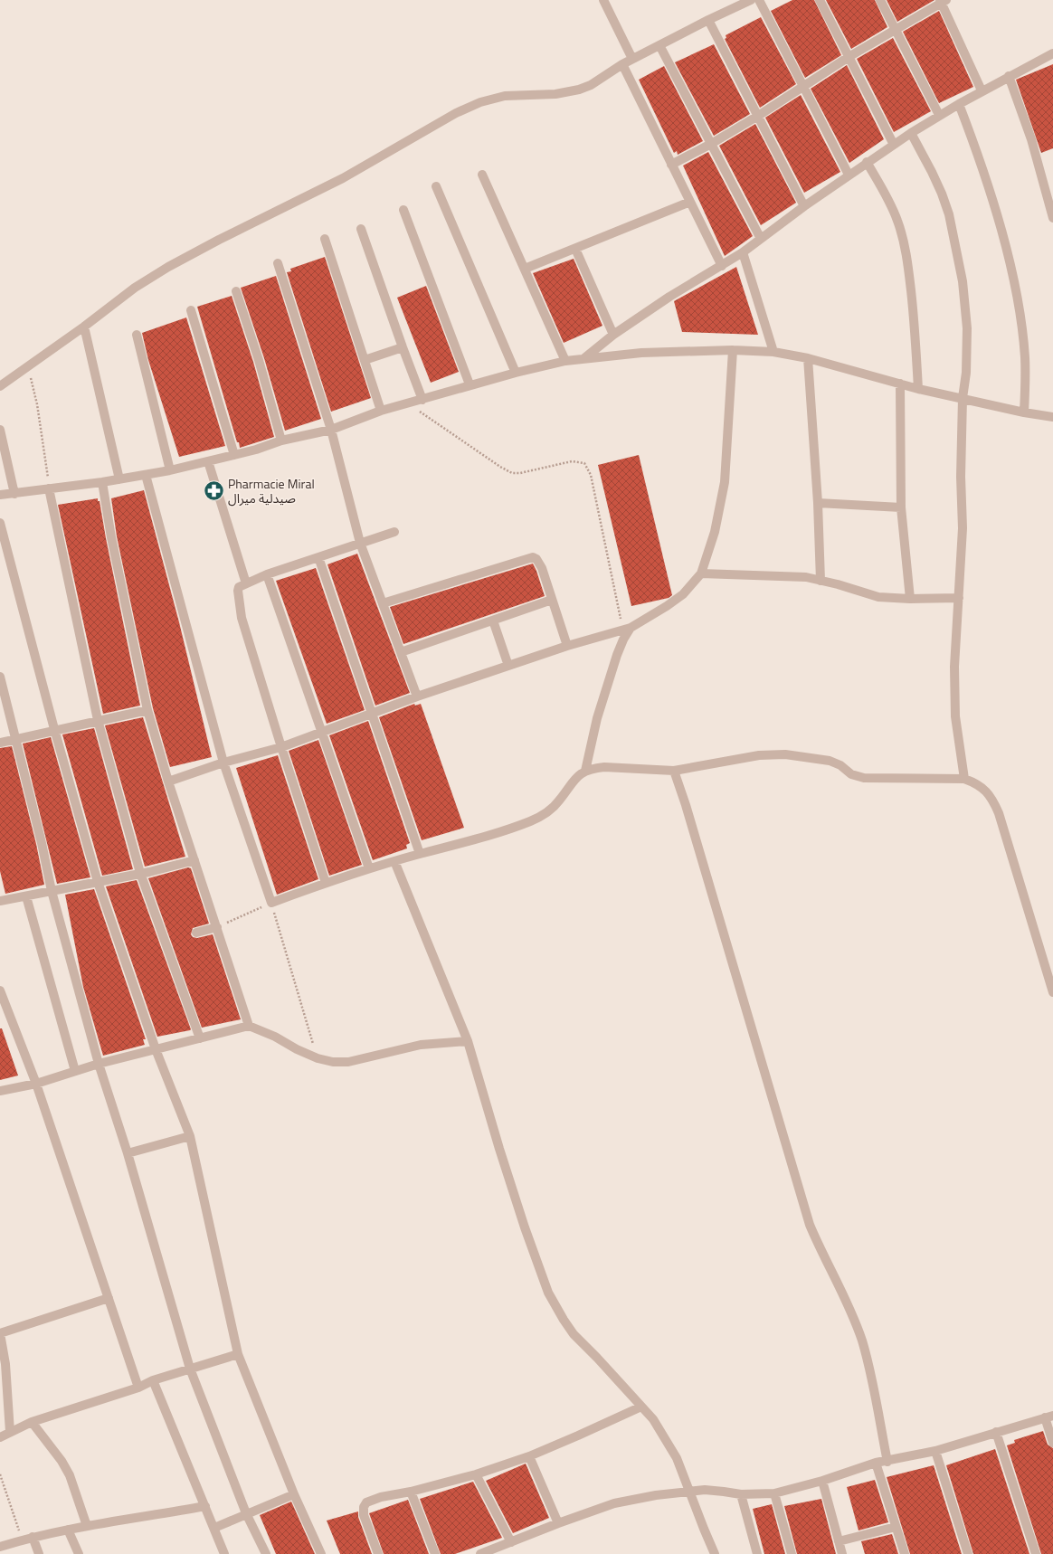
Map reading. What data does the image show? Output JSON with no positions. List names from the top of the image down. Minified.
{"places":{"pharmacy":["Pharmacie Miral صيدلية ميرال"]}}
